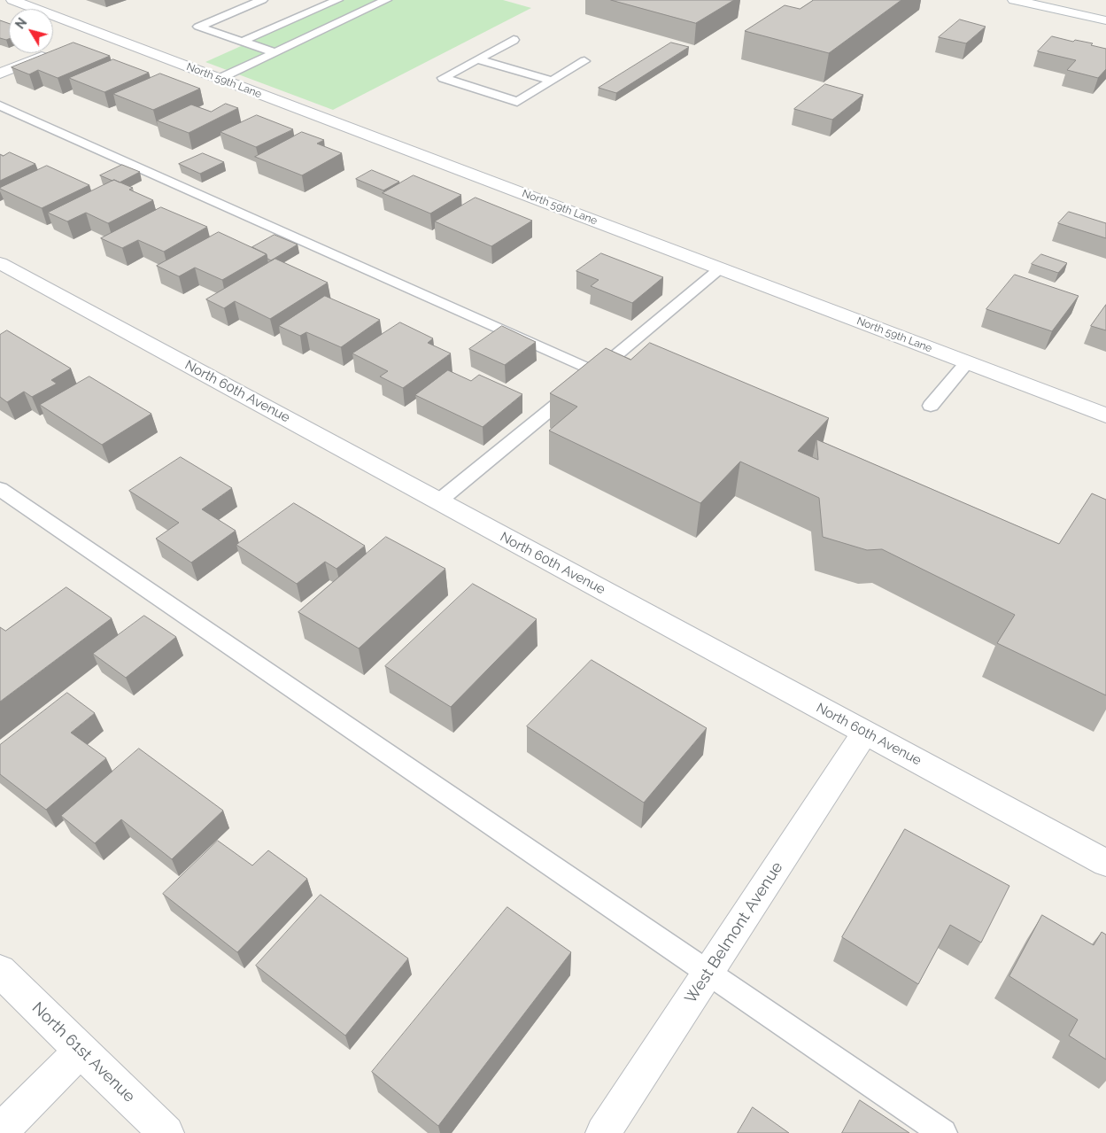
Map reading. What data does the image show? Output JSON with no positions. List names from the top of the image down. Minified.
{"streets":{"street":["North 59th Lane","North 60th Avenue","West Belmont Avenue","North 61st Avenue"]},"crossings":[["North 60th Avenue","West Belmont Avenue"]],"north":"top left"}
